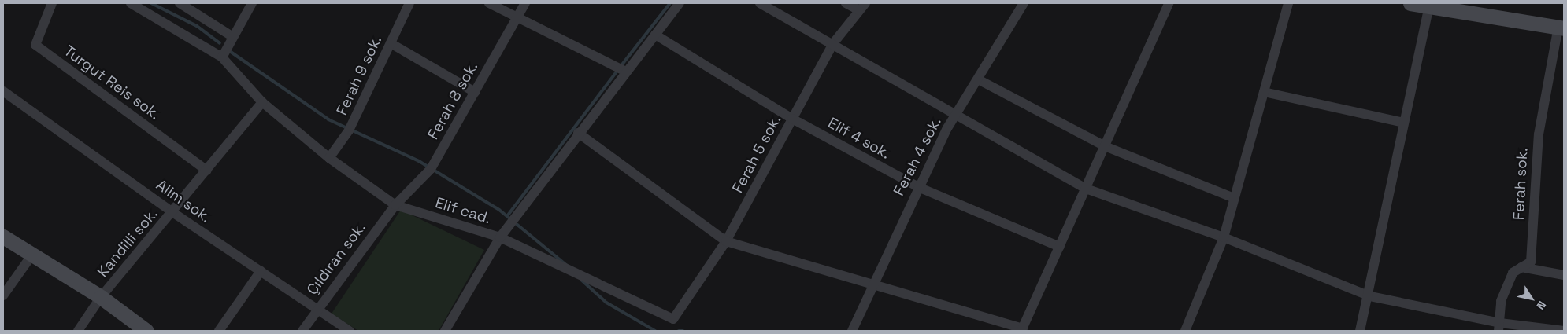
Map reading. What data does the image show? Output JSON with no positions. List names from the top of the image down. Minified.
{"streets":{"street":["Ferah 9 sok.","Turgut Reis sok.","Ferah 8 sok.","Elif 4 sok.","Ferah 5 sok.","Ferah 4 sok.","Ferah sok.","Alim sok.","Elif cad.","Kandilli sok.","Çıldıran sok."]},"crossings":[["Ferah 9 sok.","Elif cad."],["Turgut Reis sok.","Kandilli sok."],["Ferah 8 sok.","Elif cad."],["Ferah 8 sok.","Çıldıran sok."],["Elif 4 sok.","Ferah 5 sok."],["Elif 4 sok.","Ferah 4 sok."],["Ferah 5 sok.","Elif cad."],["Alim sok.","Kandilli sok."],["Alim sok.","Çıldıran sok."],["Elif cad.","Kandilli sok."],["Elif cad.","Çıldıran sok."]],"north":"bottom right"}
